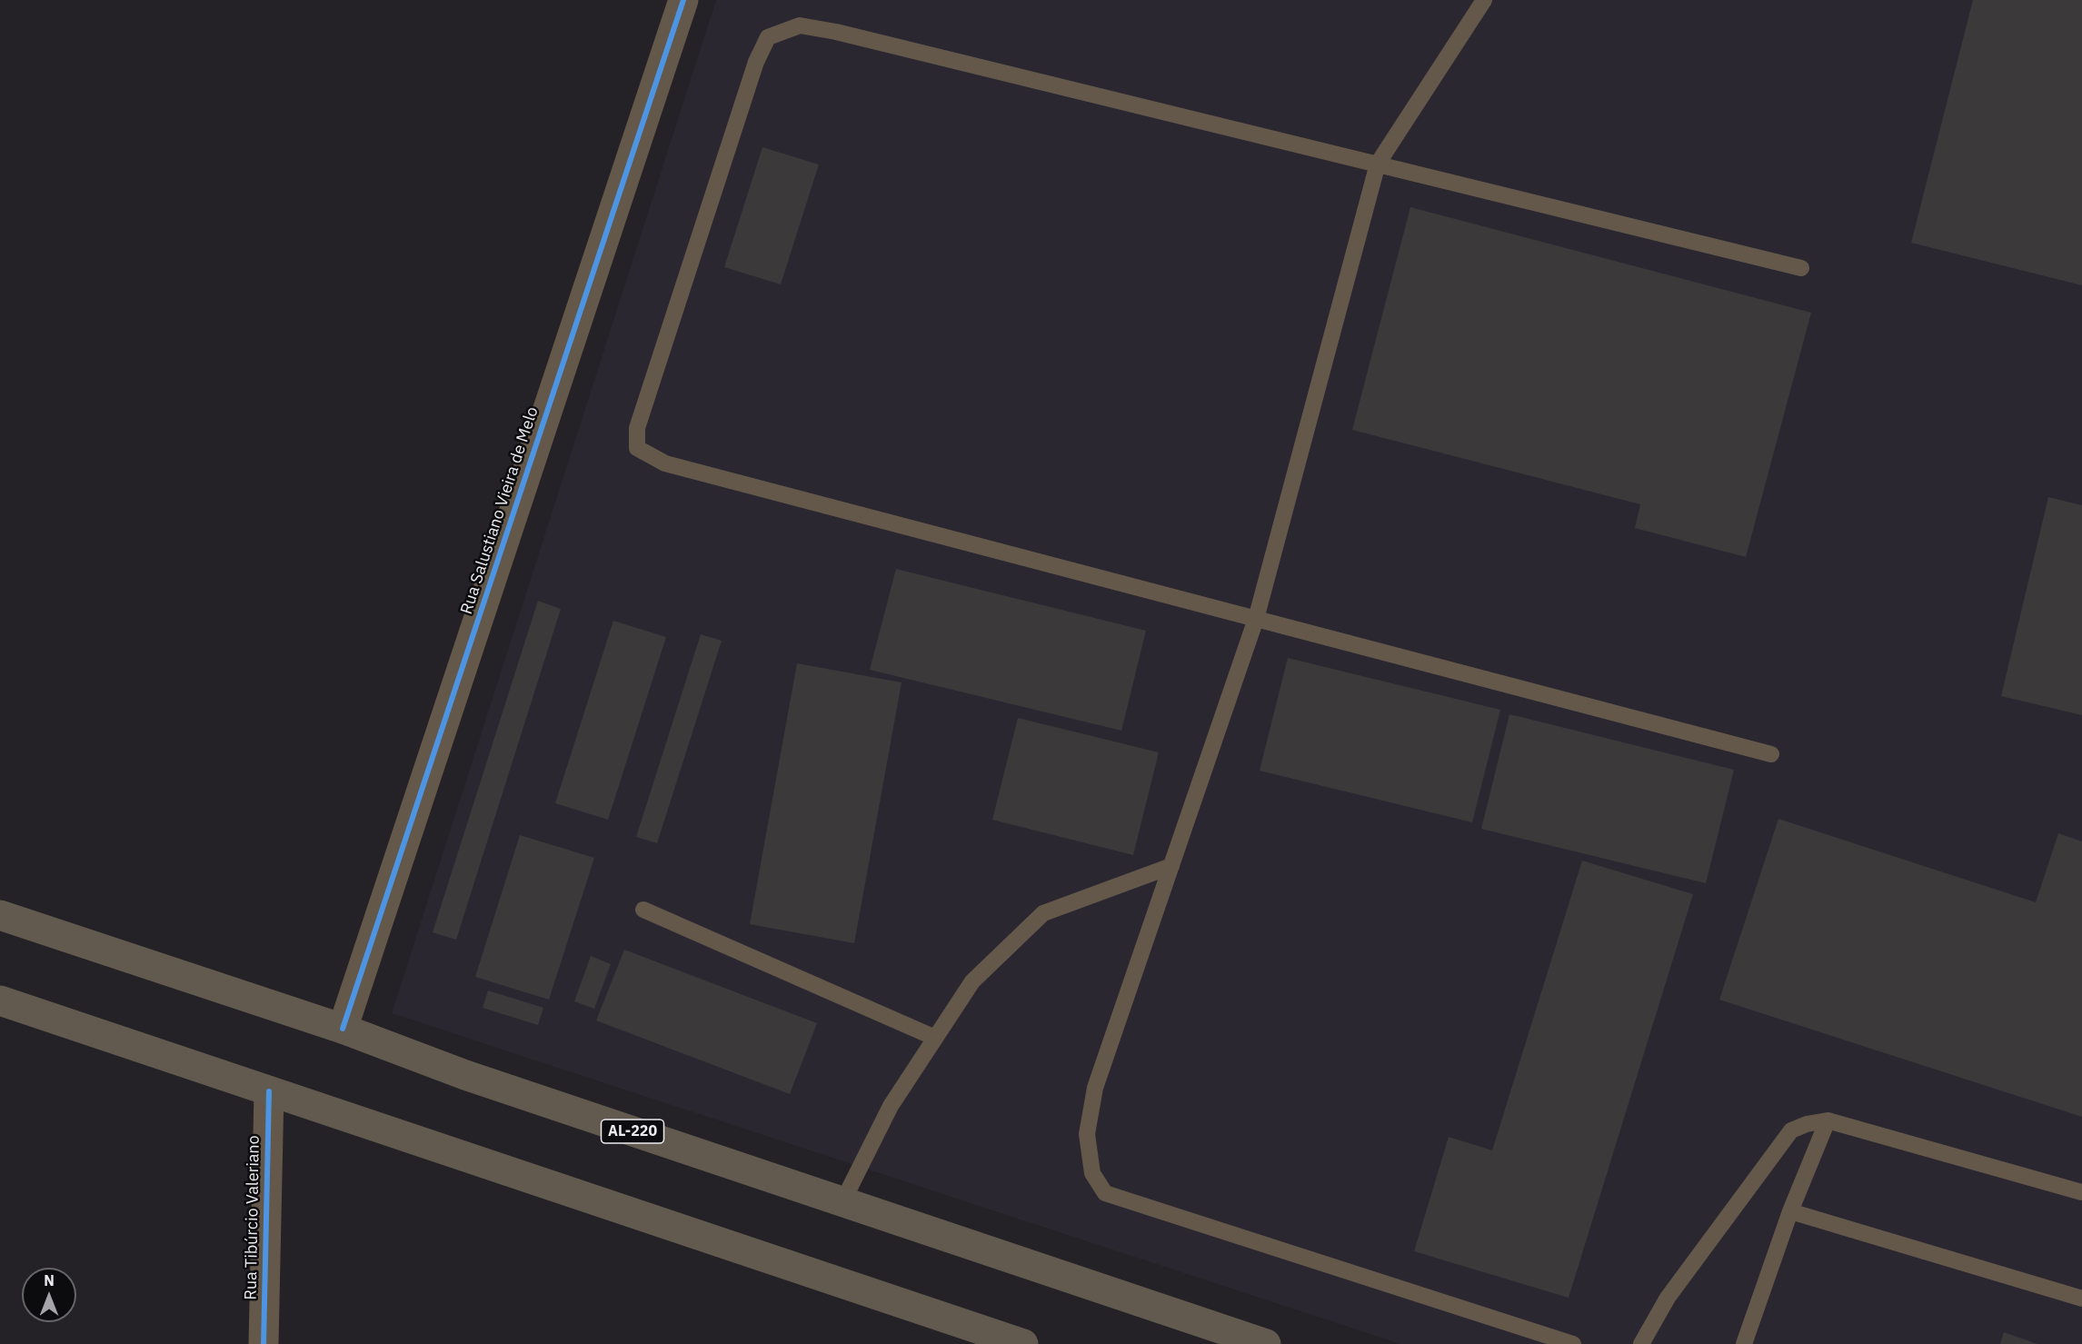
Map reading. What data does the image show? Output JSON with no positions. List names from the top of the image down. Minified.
{"streets":{"highway":["AL-220"],"street":["Rua Salustiano Vieira de Melo","Rua Tibúrcio Valeriano"]},"crossings":[["Rua Salustiano Vieira de Melo","AL-220"]],"north":"top"}
